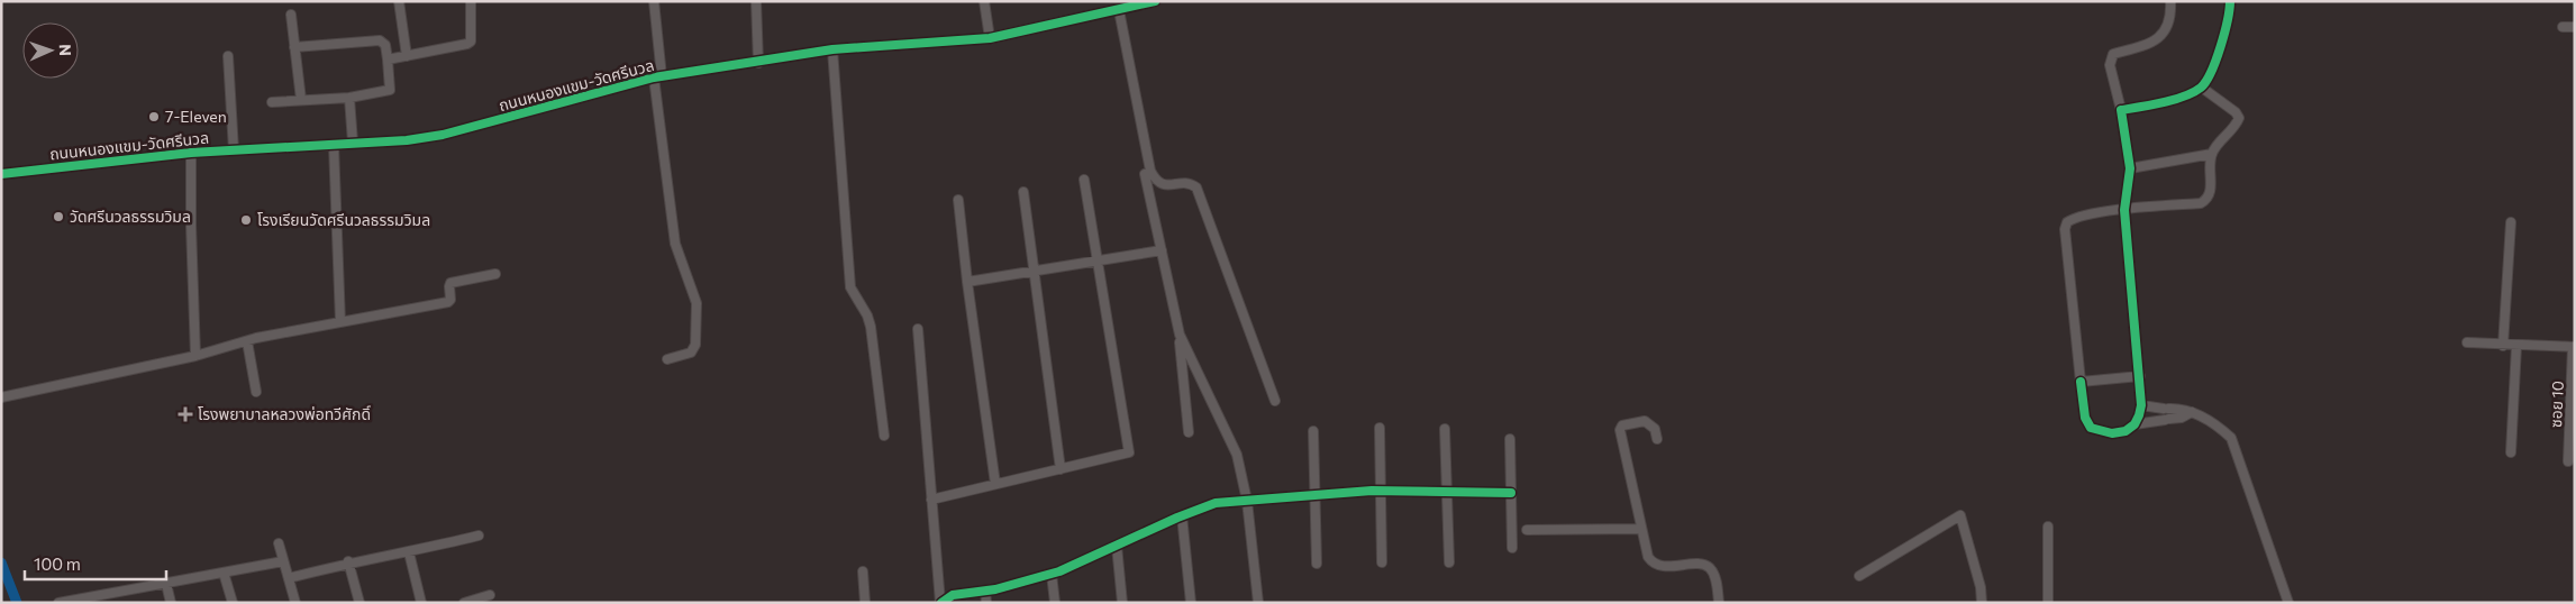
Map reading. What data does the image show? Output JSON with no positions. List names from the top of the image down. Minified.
{"streets":{"street":["ถนนหนองแขม-วัดศรีนวล","ซอย 10"]},"places":{"other":["7-Eleven","วัดศรีนวลธรรมวิมล","โรงเรียนวัดศรีนวลธรรมวิมล"],"health":["โรงพยาบาลหลวงพ่อทวีศักดิ์"]},"scale_bar":"100 m","north":"right"}
